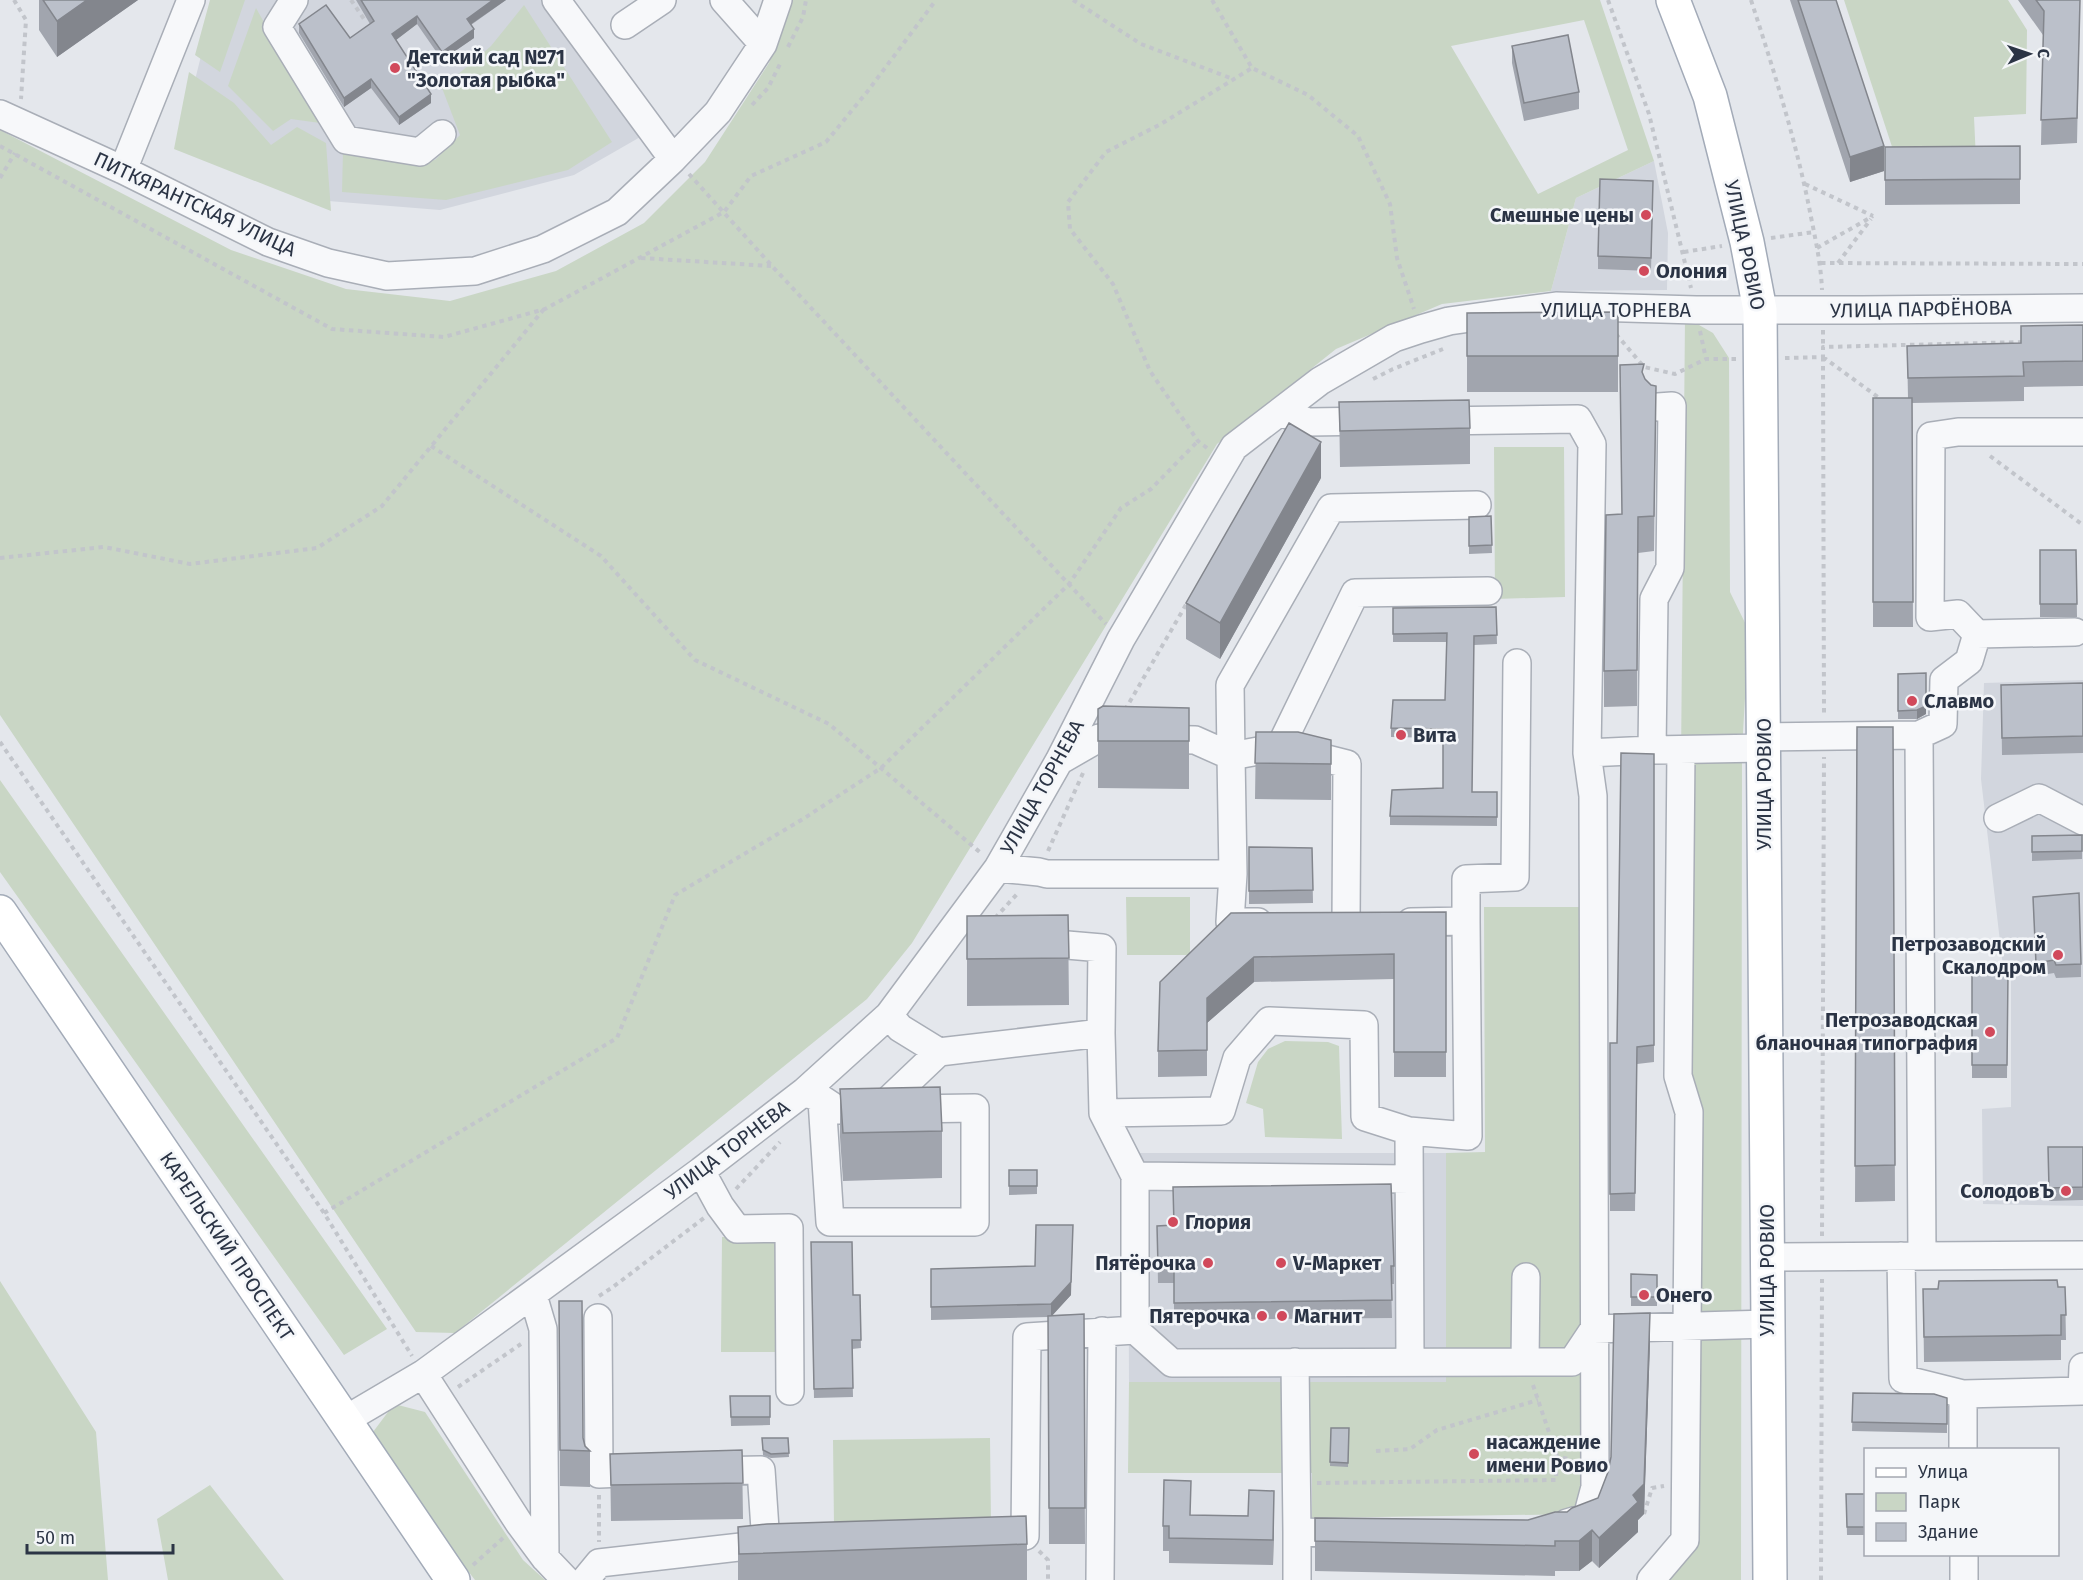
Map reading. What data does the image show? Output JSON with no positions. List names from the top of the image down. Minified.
{"streets":{"main road":["УЛИЦА РОВИО","КАРЕЛЬСКИЙ ПРОСПЕКТ"],"street":["ПИТКЯРАНТСКАЯ УЛИЦА","УЛИЦА ПАРФЁНОВА","УЛИЦА ТОРНЕВА"]},"crossings":[["УЛИЦА РОВИО","УЛИЦА ПАРФЁНОВА"],["УЛИЦА РОВИО","УЛИЦА ТОРНЕВА"],["УЛИЦА ПАРФЁНОВА","УЛИЦА ТОРНЕВА"],["УЛИЦА ТОРНЕВА","КАРЕЛЬСКИЙ ПРОСПЕКТ"]],"places":["Детский сад №71 \"Золотая рыбка\"","Смешные цены","Олония","Славмо","Вита","Петрозаводский Скалодром","Петрозаводская бланочная типография","СолодовЪ","Глория","Пятёрочка","V-Маркет","Онего","Пятерочка","Магнит","насаждение имени Ровио"],"legend":["Улица","Парк","Здание"],"scale_bar":"50 m","north":"right"}
